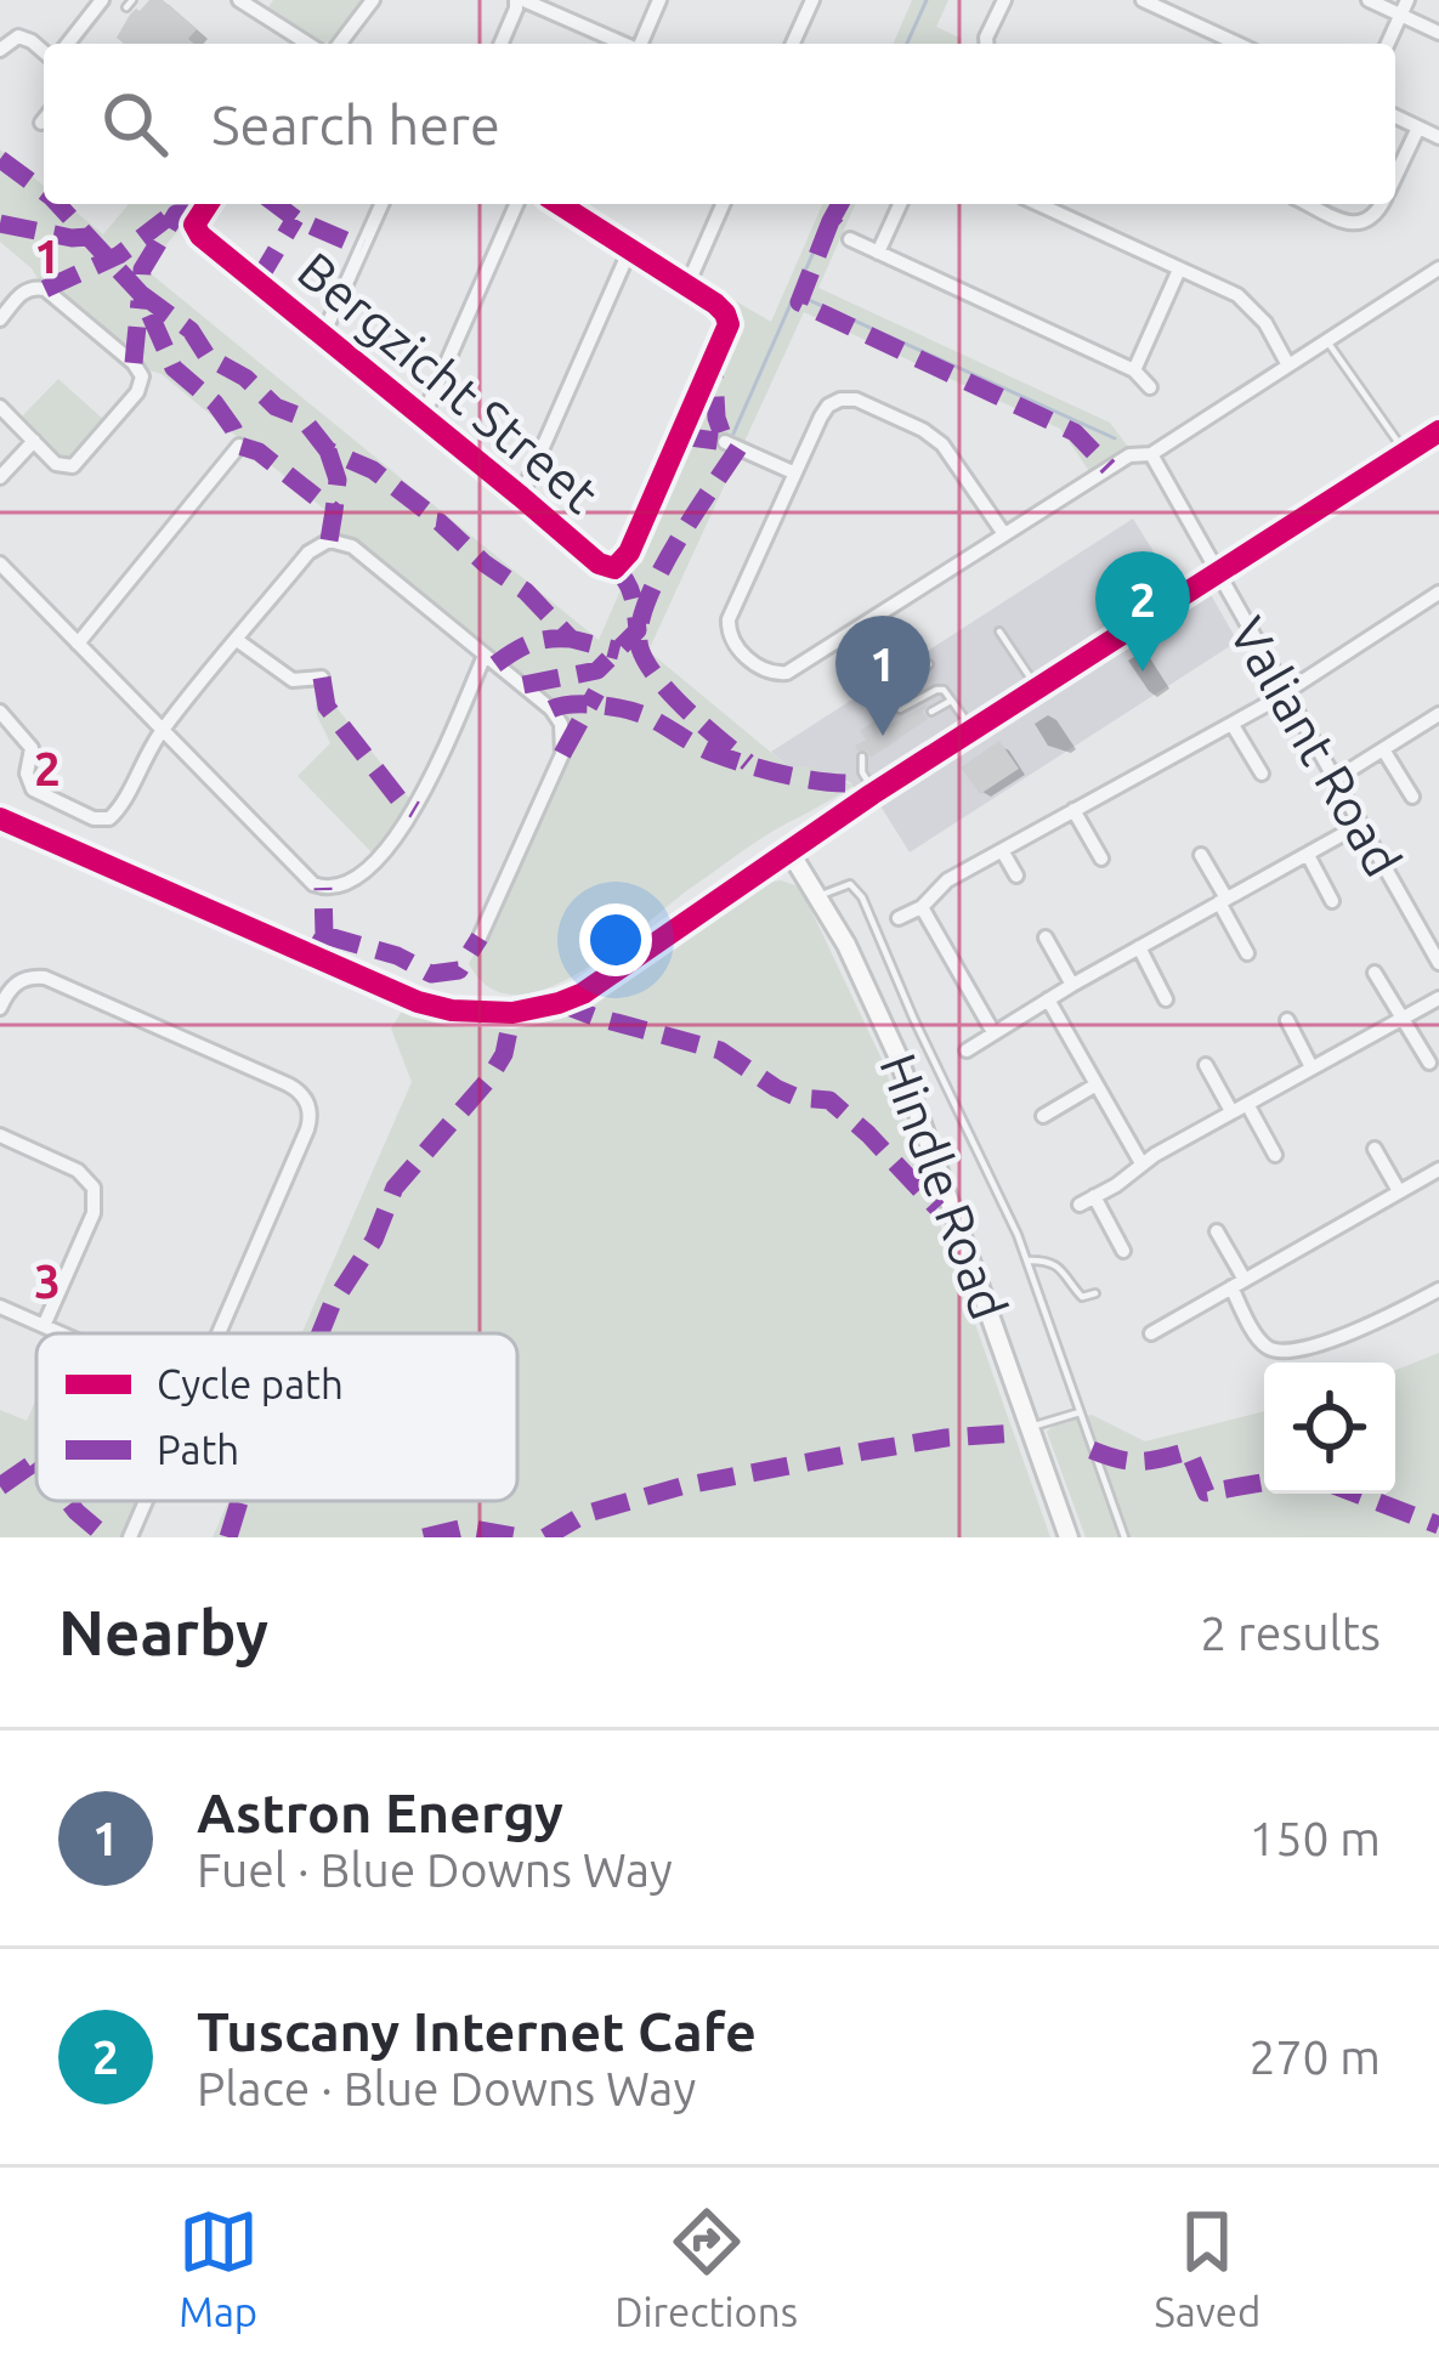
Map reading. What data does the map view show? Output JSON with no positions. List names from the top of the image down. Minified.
{"streets":{"street":["Bergzicht Street","Valiant Road","Hindle Road"]},"legend":["Cycle path","Path"],"page":{"search":"Search here","pins":["2","1"],"heading":["Nearby","2 results"],"list":[{"mark":"1","name":"Astron Energy","note":"Fuel · Blue Downs Way","value":"150 m"},{"mark":"2","name":"Tuscany Internet Cafe","note":"Place · Blue Downs Way","value":"270 m"}],"nav":["Map","Directions","Saved"]},"grid":{"rows":["1","2","3"]}}
